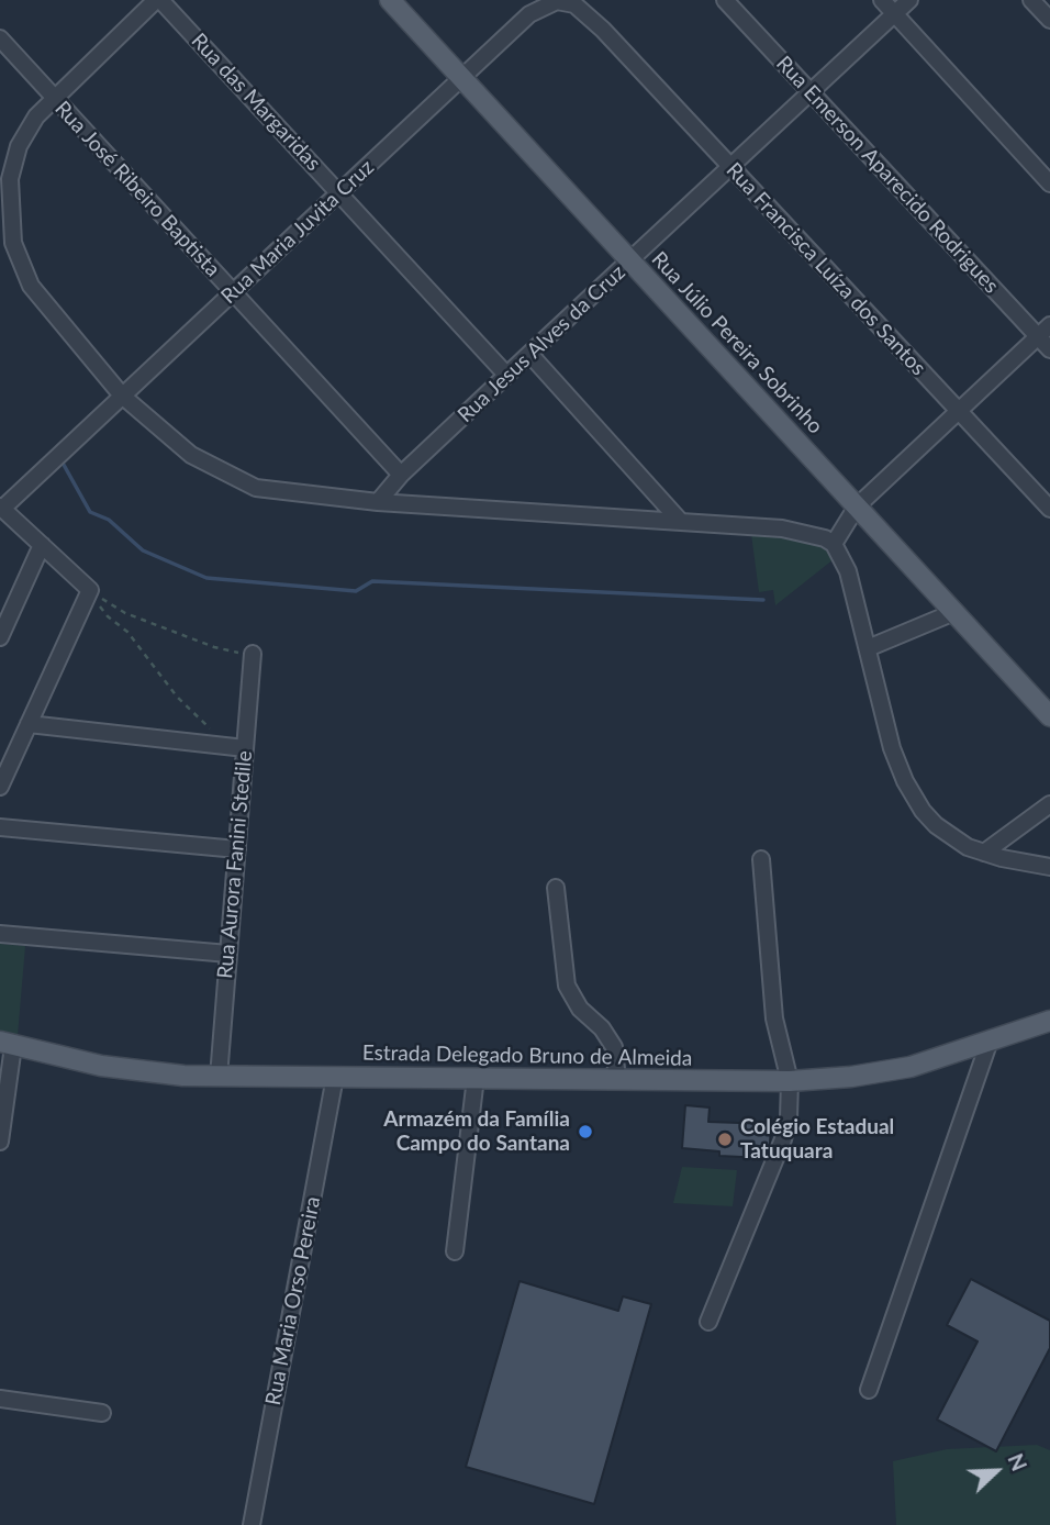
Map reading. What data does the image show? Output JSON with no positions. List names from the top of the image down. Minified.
{"streets":{"main road":["Rua Júlio Pereira Sobrinho","Estrada Delegado Bruno de Almeida"],"street":["Rua das Margaridas","Rua Emerson Aparecido Rodrigues","Rua José Ribeiro Baptista","Rua Maria Juvita Cruz","Rua Francisca Luíza dos Santos","Rua Jesus Alves da Cruz","Rua Aurora Fanini Stedile","Rua Maria Orso Pereira"]},"crossings":[["Rua das Margaridas","Rua Maria Juvita Cruz"],["Rua das Margaridas","Rua Jesus Alves da Cruz"],["Rua Emerson Aparecido Rodrigues","Rua Jesus Alves da Cruz"],["Rua José Ribeiro Baptista","Rua Maria Juvita Cruz"],["Rua José Ribeiro Baptista","Rua Jesus Alves da Cruz"],["Rua Maria Juvita Cruz","Rua Francisca Luíza dos Santos"],["Rua Maria Juvita Cruz","Rua Júlio Pereira Sobrinho"],["Rua Francisca Luíza dos Santos","Rua Jesus Alves da Cruz"],["Rua Júlio Pereira Sobrinho","Rua Jesus Alves da Cruz"],["Rua Aurora Fanini Stedile","Estrada Delegado Bruno de Almeida"],["Estrada Delegado Bruno de Almeida","Rua Maria Orso Pereira"]],"places":["Armazém da Família Campo do Santana","Colégio Estadual Tatuquara"],"north":"top right"}
